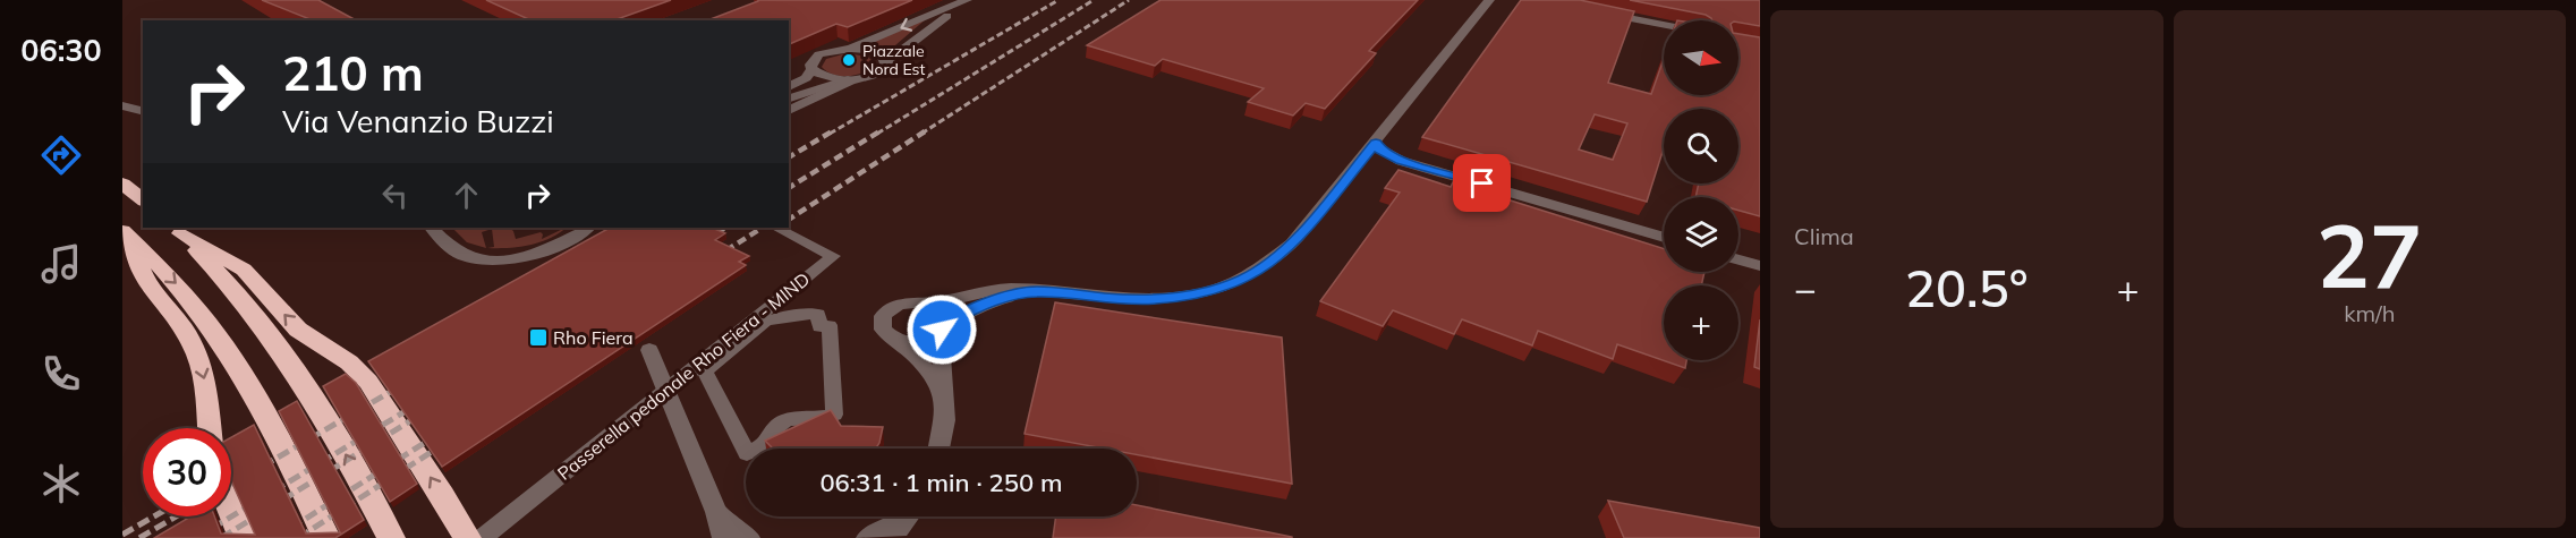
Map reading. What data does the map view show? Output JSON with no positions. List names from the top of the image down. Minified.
{"streets":{"street":["Passerella pedonale Rho Fiera - MIND"]},"places":{"other":["Piazzale Nord Est"],"transit":["Rho Fiera"]},"north":"right","page":{"tabs":"06:30","tile":["Clima",["27","km/h"]],"map_buttons":"+","turn":["210 m","Via Venanzio Buzzi"],"heat":["−","20.5°","+"],"limit":"30","trip":"06:31 · 1 min · 250 m"}}
